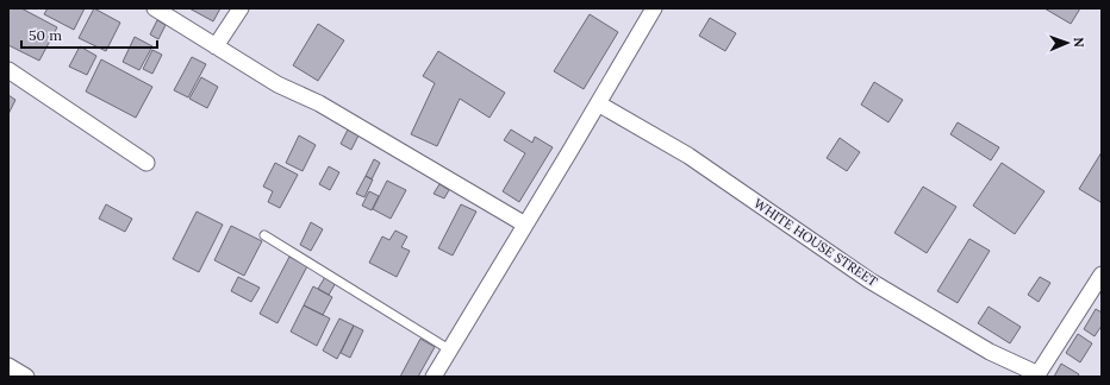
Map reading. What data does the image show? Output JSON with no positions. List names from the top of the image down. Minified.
{"streets":{"street":["WHITE HOUSE STREET"]},"scale_bar":"50 m","north":"right"}
